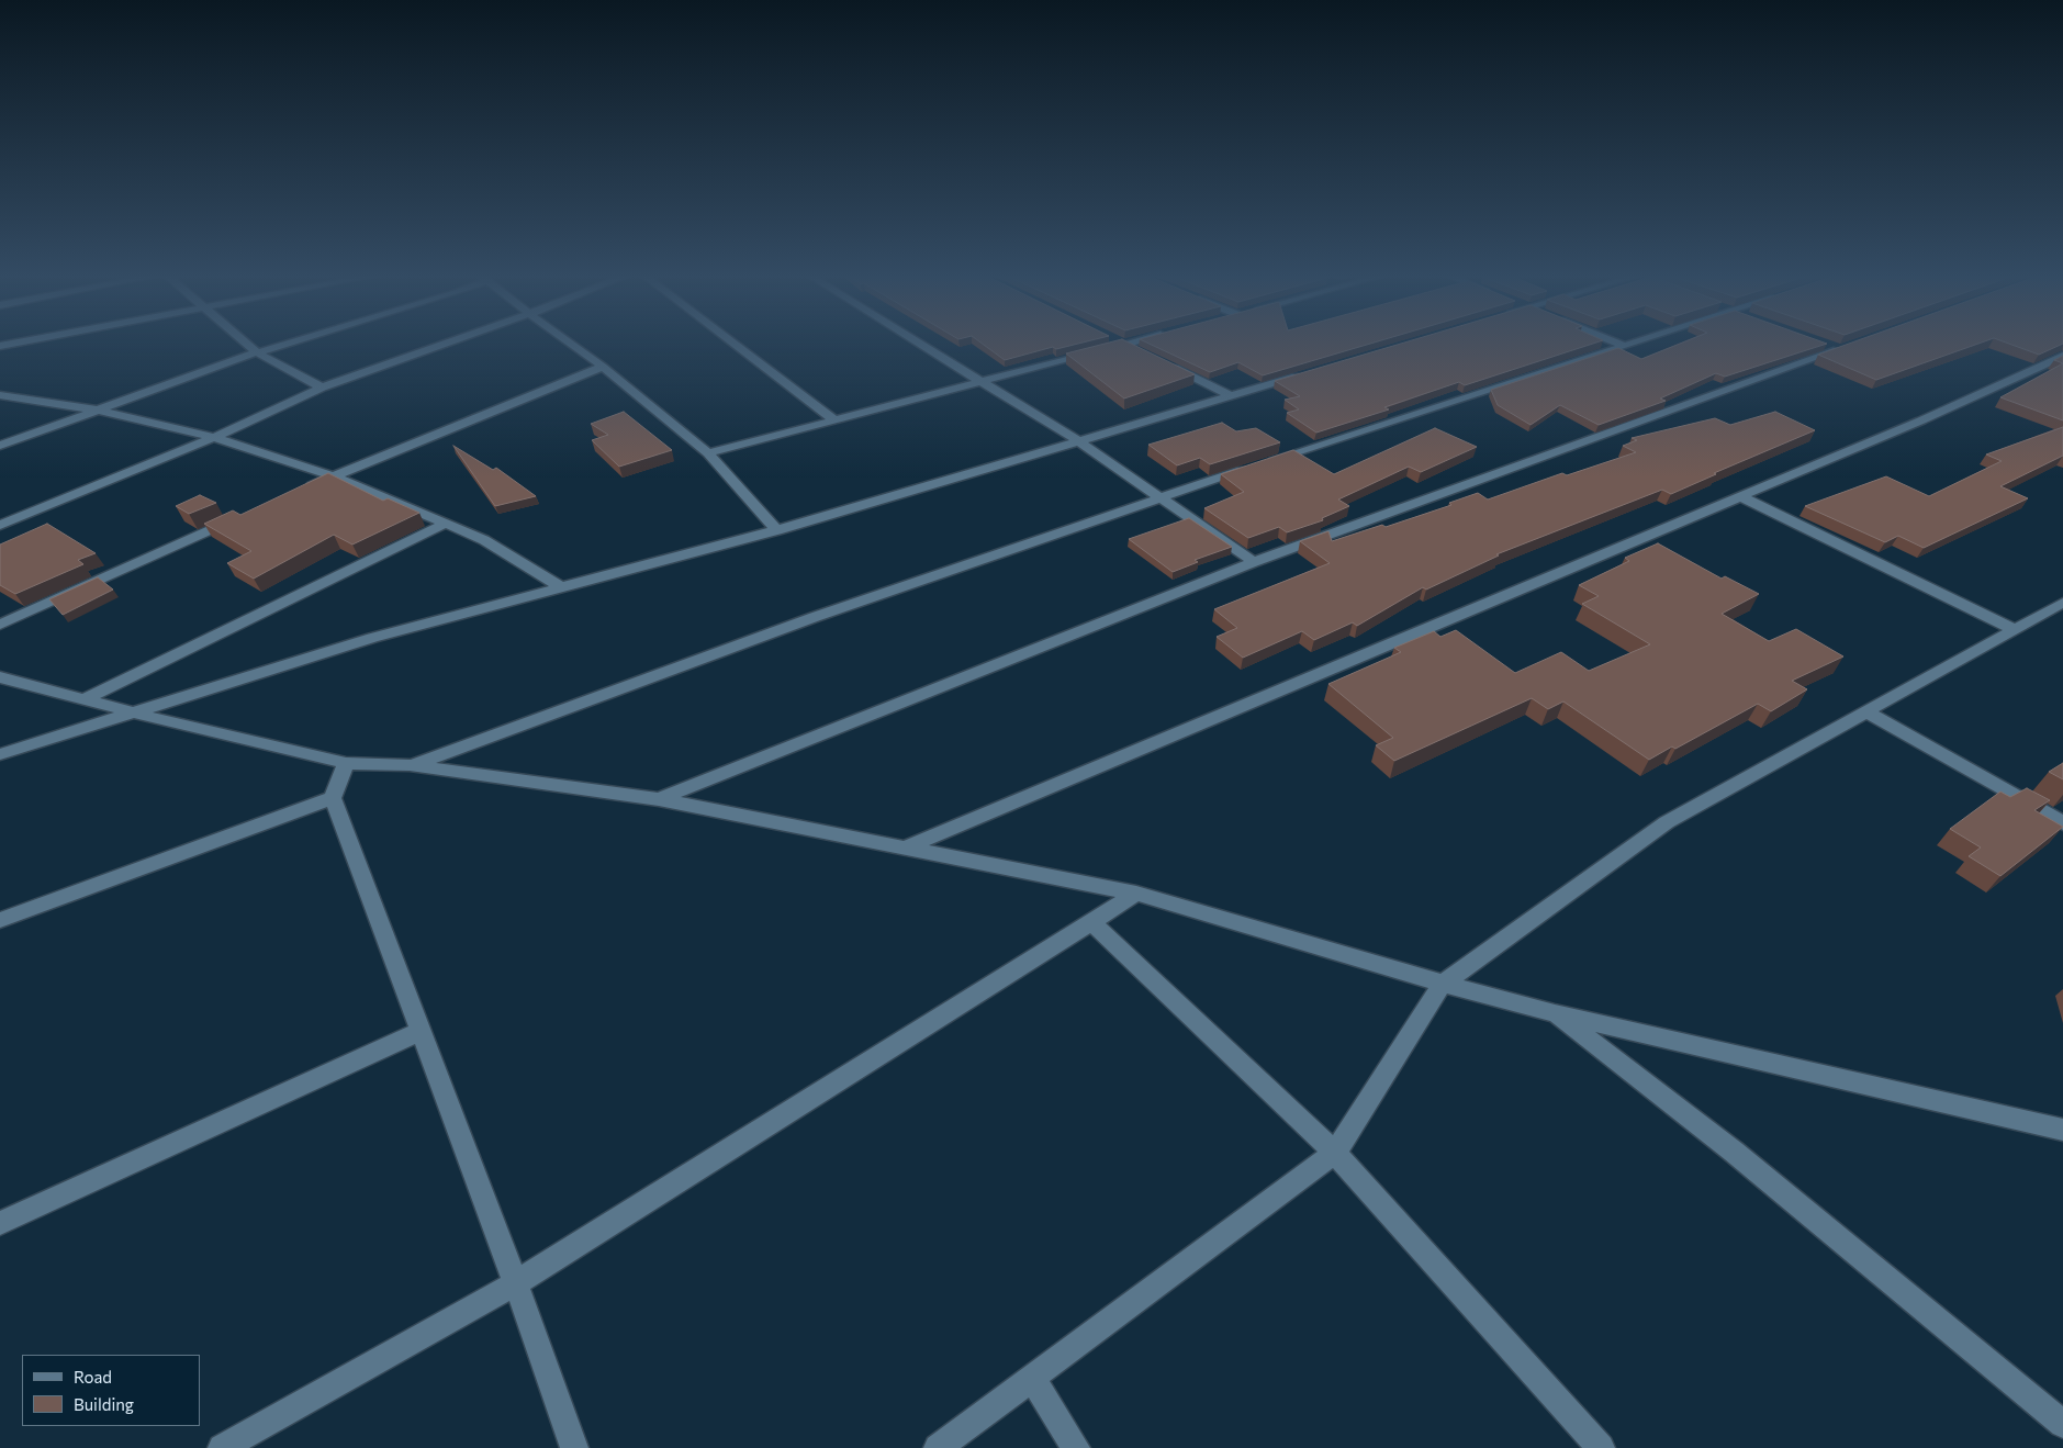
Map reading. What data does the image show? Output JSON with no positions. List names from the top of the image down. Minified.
{"legend":["Road","Building"]}
